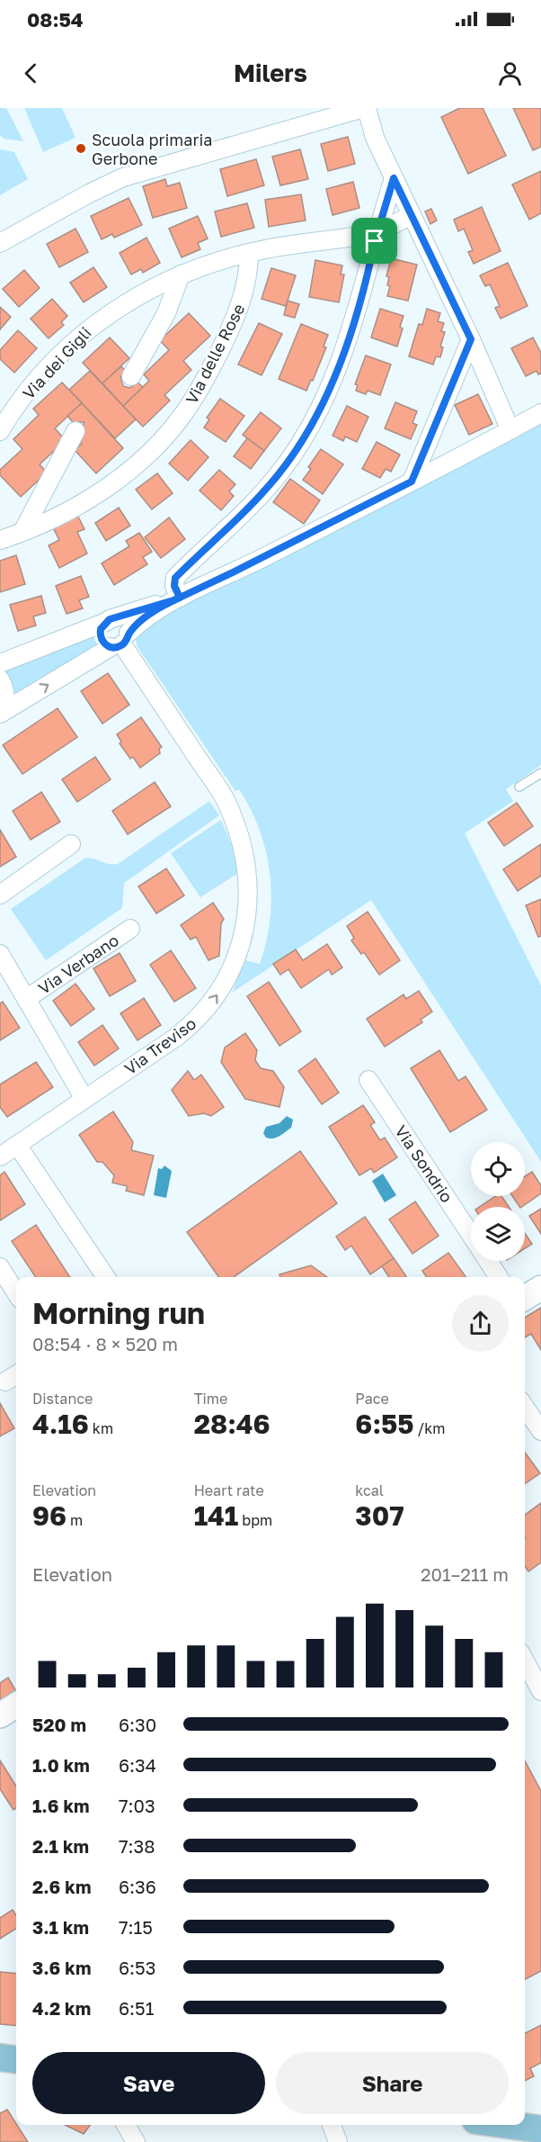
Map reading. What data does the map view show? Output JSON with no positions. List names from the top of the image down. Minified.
{"streets":{"street":["Via delle Rose","Via dei Gigli","Via Verbano","Via Treviso","Via Sondrio"]},"crossings":[["Via delle Rose","Via dei Gigli"],["Via Verbano","Via Treviso"]],"one_way":["Via Treviso"],"places":["Scuola primaria Gerbone"],"page":{"status":"08:54","header":"Milers","heading":["Morning run","08:54 · 8 × 520 m"],"stats":[["Distance","4.16 km"],["Time","28:46"],["Pace","6:55 /km"],["Elevation","96 m"],["Heart rate","141 bpm"],["kcal","307"]],"chart":["Elevation","201–211 m"],"list":[{"name":"520 m","note":"6:30"},{"name":"1.0 km","note":"6:34"},{"name":"1.6 km","note":"7:03"},{"name":"2.1 km","note":"7:38"},{"name":"2.6 km","note":"6:36"},{"name":"3.1 km","note":"7:15"},{"name":"3.6 km","note":"6:53"},{"name":"4.2 km","note":"6:51"}],"buttons":["Save","Share"]}}
